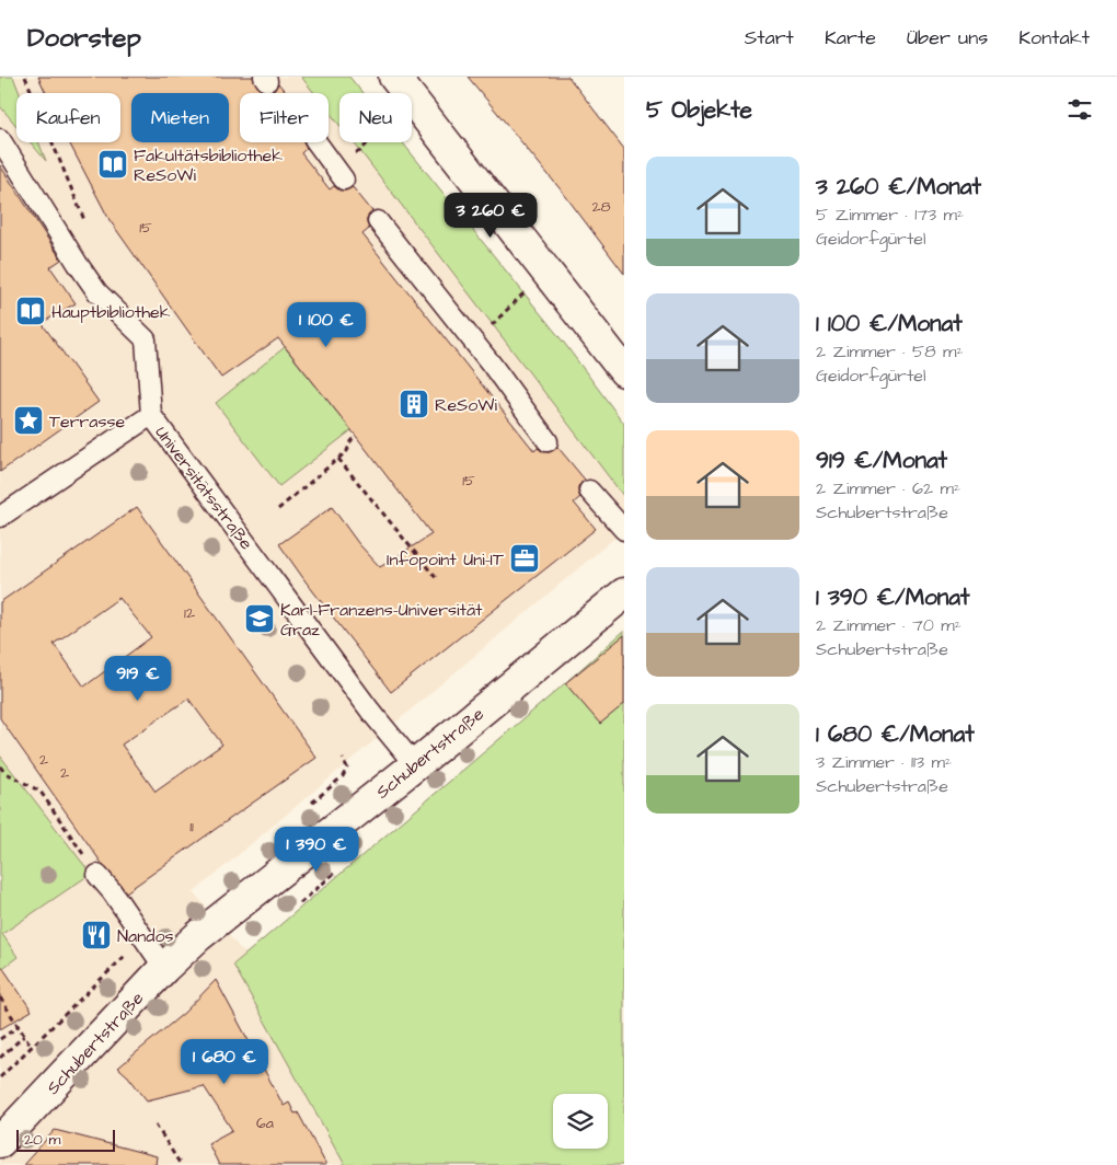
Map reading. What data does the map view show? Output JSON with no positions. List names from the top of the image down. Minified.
{"streets":{"street":["Schubertstraße"],"lane":["Universitätsstraße"]},"crossings":[["Universitätsstraße","Schubertstraße"]],"places":{"library":["Fakultätsbibliothek ReSoWi","Hauptbibliothek"],"building":["ReSoWi"],"place":["Terrasse"],"office":["Infopoint Uni-IT"],"school or university":["Karl-Franzens-Universität Graz"],"restaurant":["Nandos"]},"house_numbers":["28","15","15","12","2","2","11","6a"],"scale_bar":"20 m","page":{"header":"Doorstep","nav":["Start","Karte","Über uns","Kontakt"],"heading":"5 Objekte","chip":["Kaufen","Mieten","Filter","Neu"],"list":[{"name":"3 260 €/Monat","note":"5 Zimmer · 173 m² · Geidorfgürtel"},{"name":"1 100 €/Monat","note":"2 Zimmer · 58 m² · Geidorfgürtel"},{"name":"919 €/Monat","note":"2 Zimmer · 62 m² · Schubertstraße"},{"name":"1 390 €/Monat","note":"2 Zimmer · 70 m² · Schubertstraße"},{"name":"1 680 €/Monat","note":"3 Zimmer · 113 m² · Schubertstraße"}],"price":["3 260 €","1 100 €","919 €","1 390 €","1 680 €"],"scale":"20 m"}}
